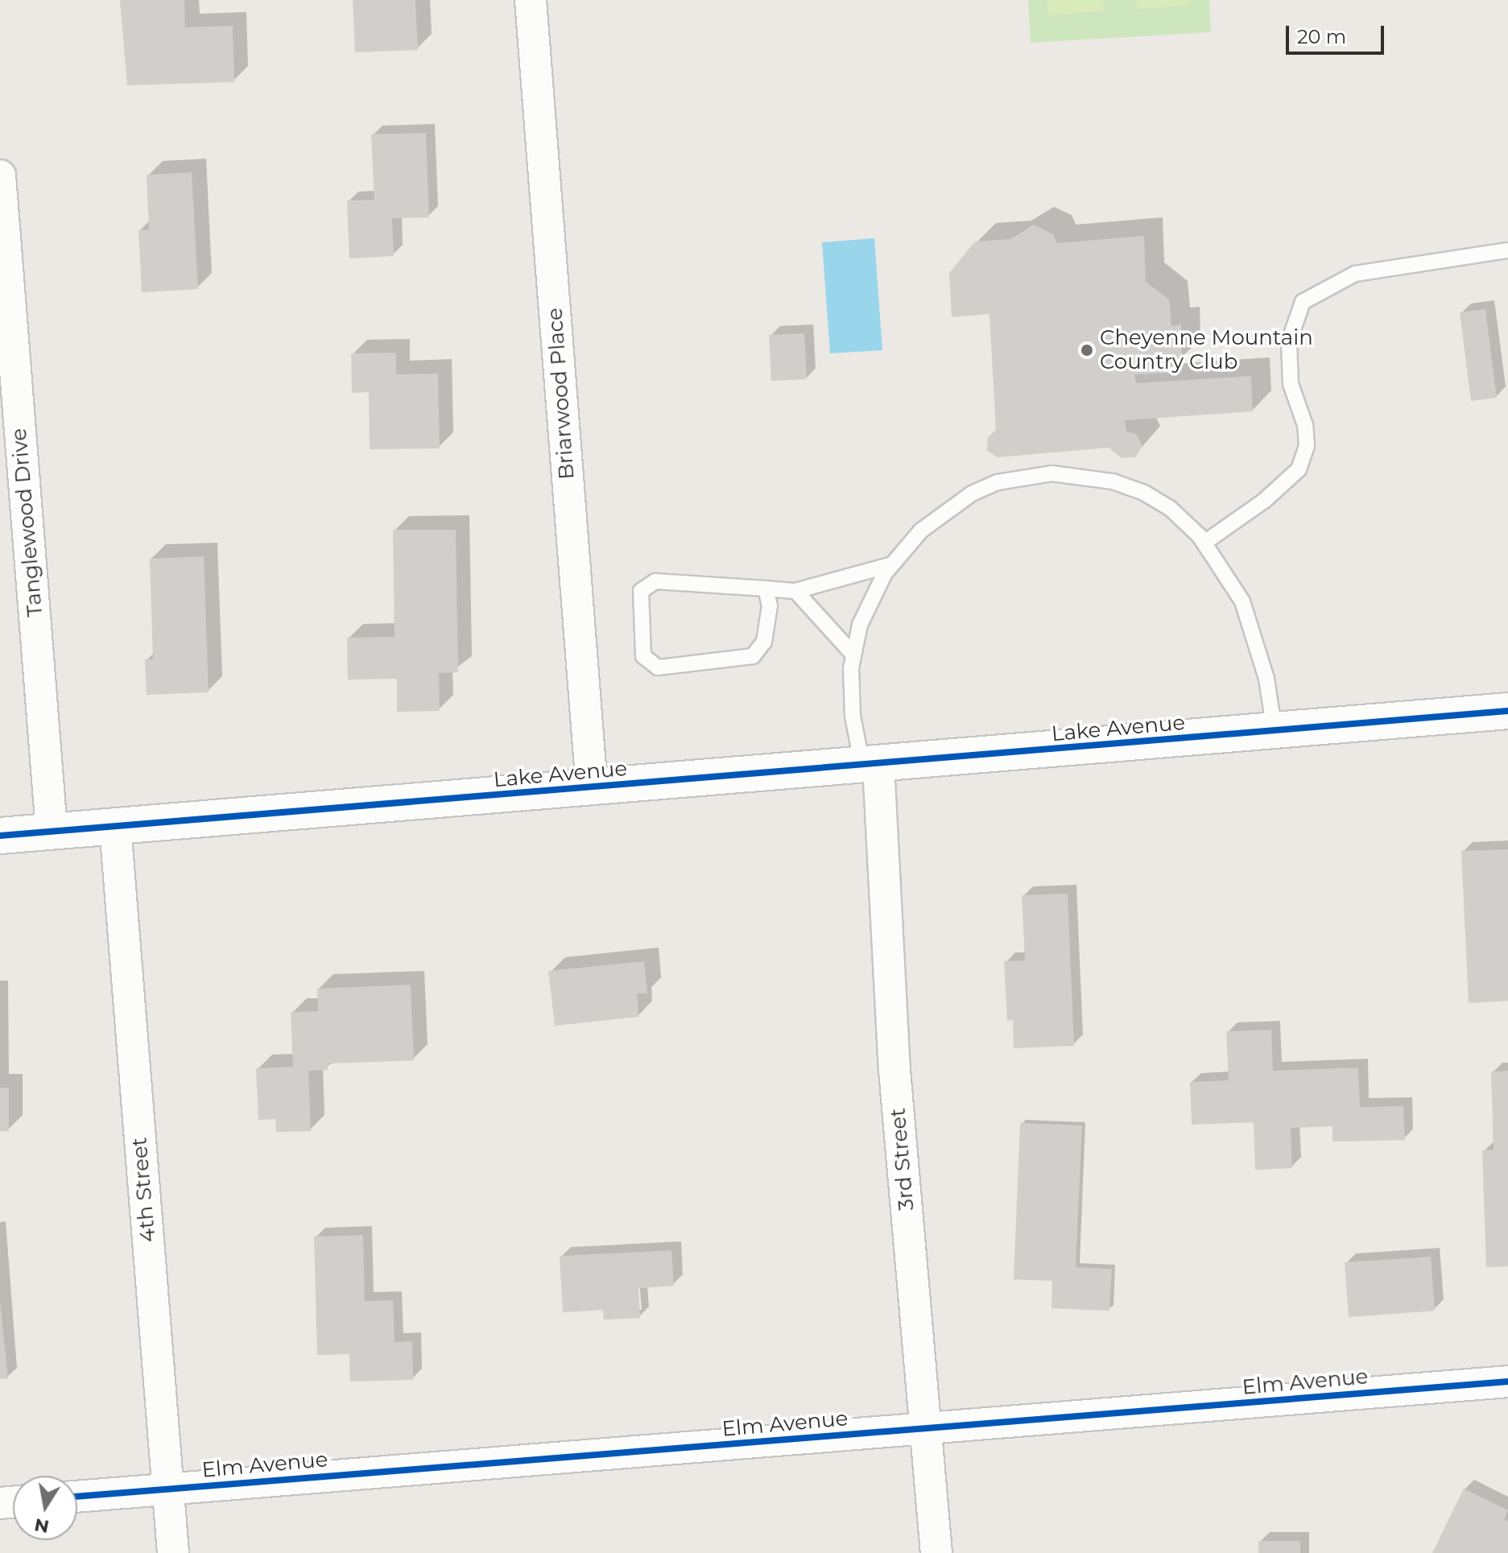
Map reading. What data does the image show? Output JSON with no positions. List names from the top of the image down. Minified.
{"streets":{"main road":["Lake Avenue"],"street":["Briarwood Place","Tanglewood Drive","3rd Street","4th Street","Elm Avenue"]},"crossings":[["Briarwood Place","Lake Avenue"],["Tanglewood Drive","Lake Avenue"],["Lake Avenue","3rd Street"],["Lake Avenue","4th Street"],["3rd Street","Elm Avenue"],["4th Street","Elm Avenue"]],"places":["Cheyenne Mountain Country Club"],"scale_bar":"20 m","north":"bottom"}
